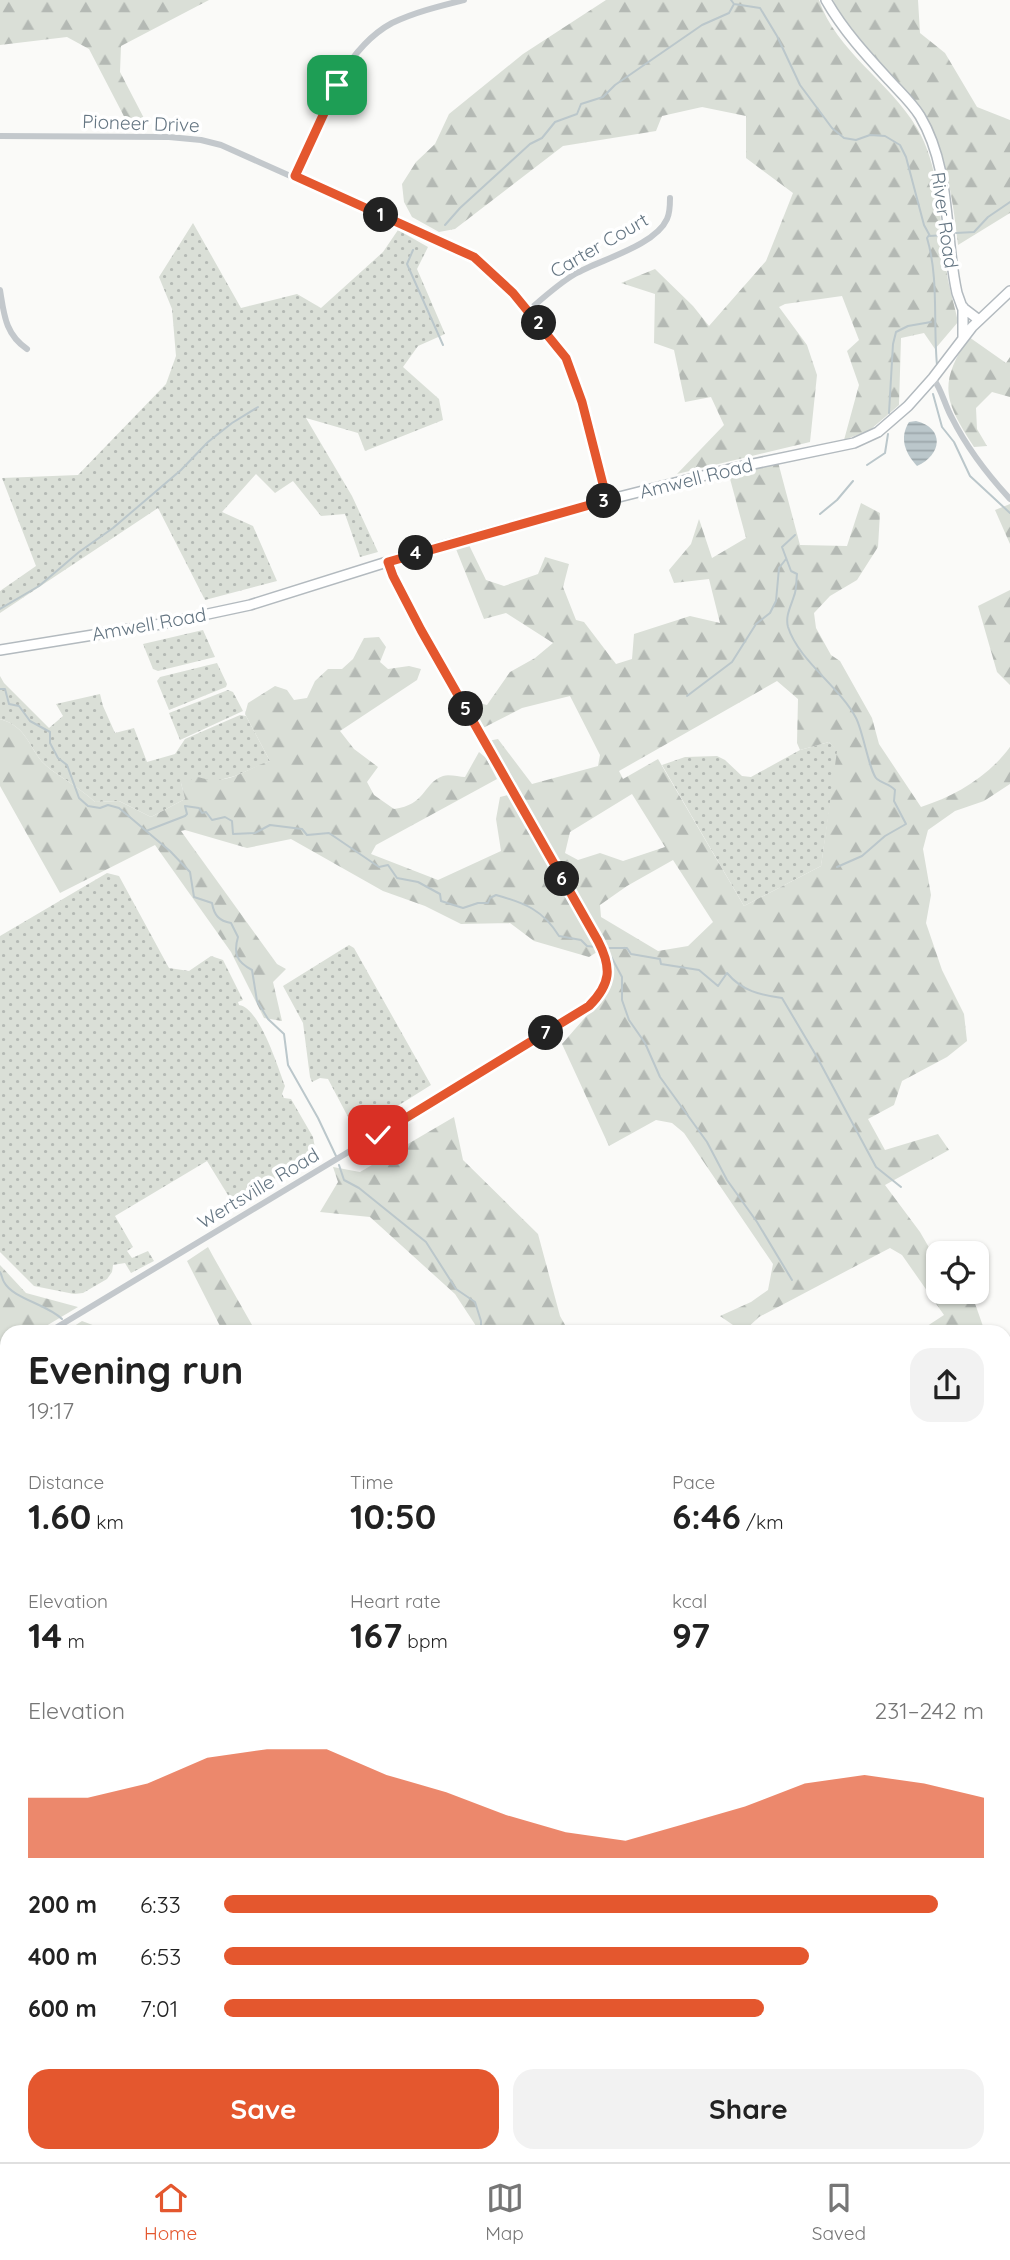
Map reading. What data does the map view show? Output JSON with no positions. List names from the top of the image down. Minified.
{"streets":{"main road":["River Road","Amwell Road"],"street":["Pioneer Drive","Carter Court","Wertsville Road"]},"crossings":[["Pioneer Drive","Carter Court"],["Pioneer Drive","Amwell Road"],["River Road","Amwell Road"],["Amwell Road","Wertsville Road"]],"page":{"pins":["1","2","3","4","5","6","7"],"heading":["Evening run","19:17"],"stats":[["Distance","1.60 km"],["Time","10:50"],["Pace","6:46 /km"],["Elevation","14 m"],["Heart rate","167 bpm"],["kcal","97"]],"chart":["Elevation","231–242 m"],"list":[{"name":"200 m","note":"6:33"},{"name":"400 m","note":"6:53"},{"name":"600 m","note":"7:01"}],"buttons":["Save","Share"],"tabs":["Home","Map","Saved"]}}
